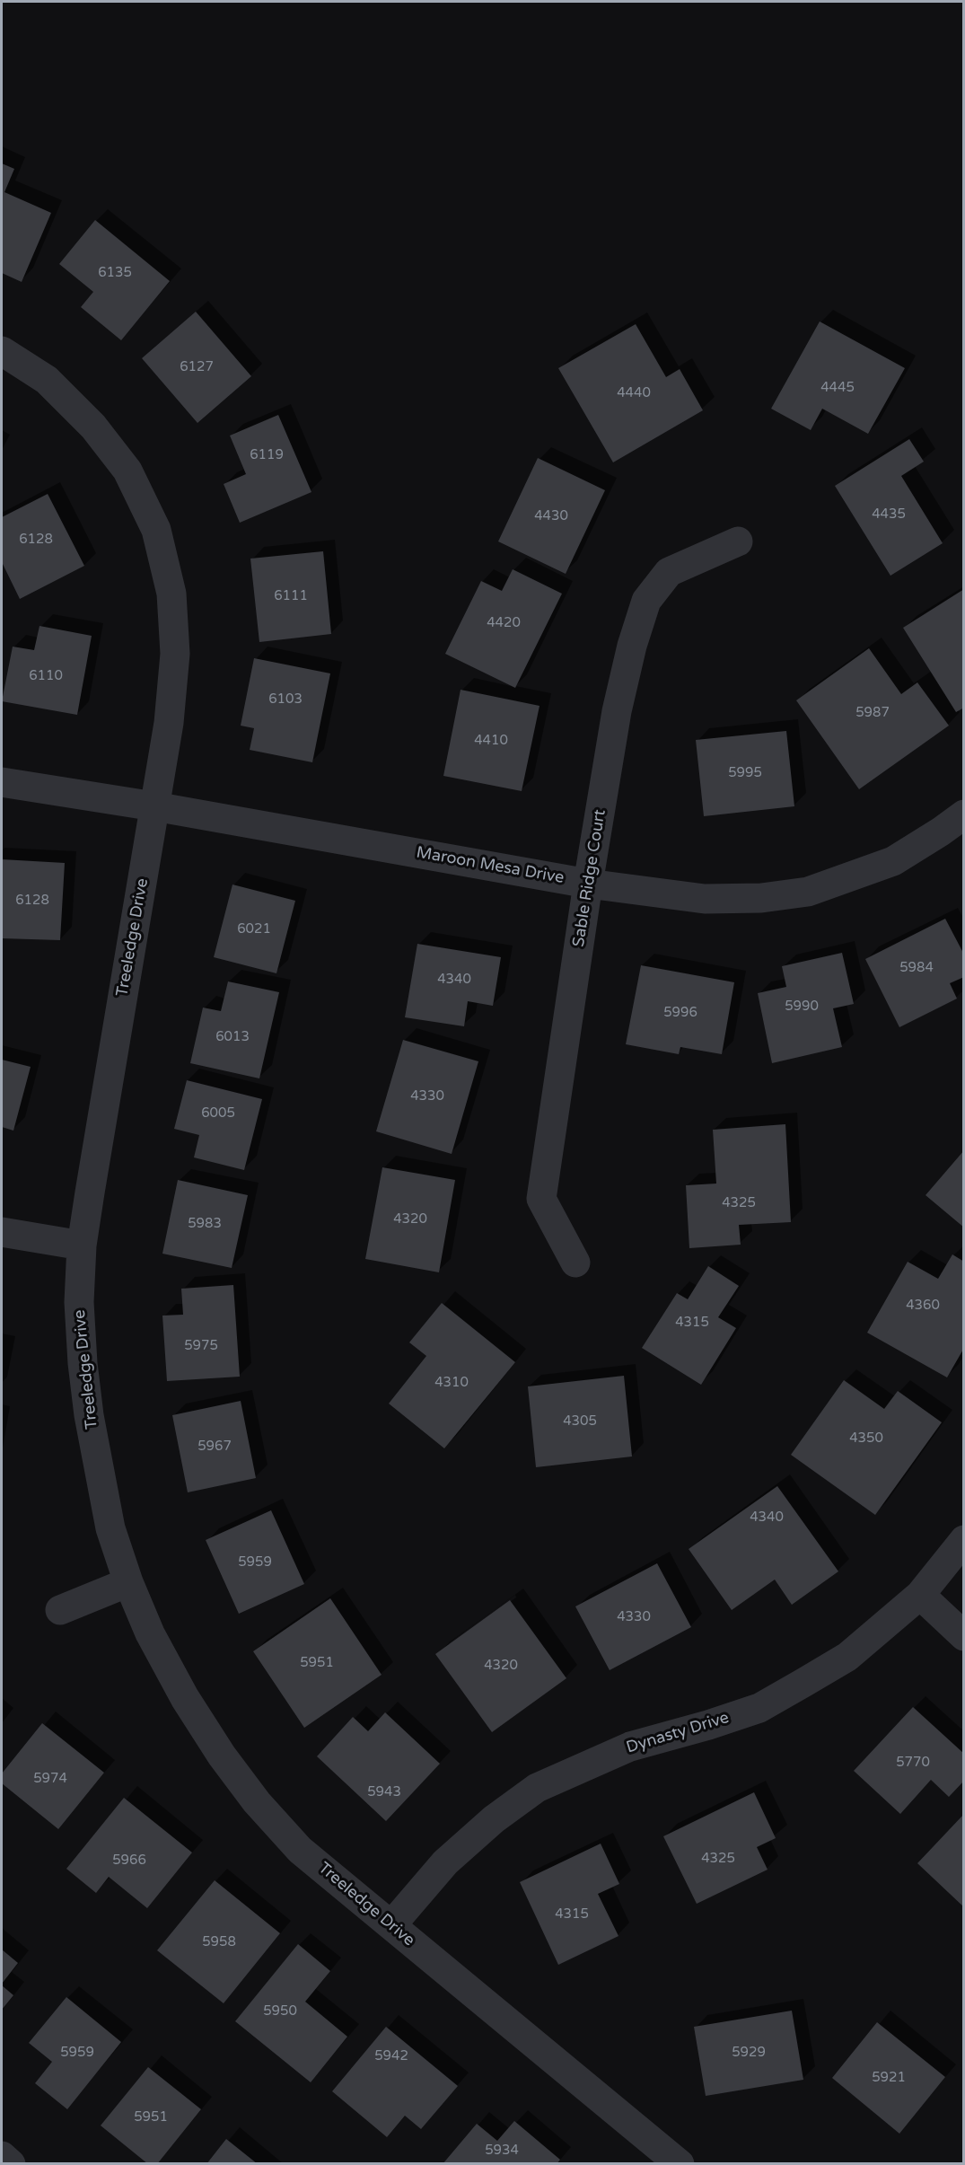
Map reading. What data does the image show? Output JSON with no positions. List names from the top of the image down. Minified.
{"streets":{"street":["Maroon Mesa Drive","Sable Ridge Court","Treeledge Drive","Dynasty Drive"]},"crossings":[["Maroon Mesa Drive","Sable Ridge Court"],["Maroon Mesa Drive","Treeledge Drive"],["Treeledge Drive","Dynasty Drive"]],"house_numbers":["6135","6127","4445","4440","6119","4435","4430","6128","6111","4420","6110","6103","5987","4410","5995","6128","6021","5984","4340","5990","5996","6013","4330","6005","4325","4320","5983","4360","4315","5975","4310","4305","4350","5967","4340","5959","4330","5951","4320","5770","5974","5943","4325","5966","4315","5958","5950","5959","5929","5942","5921","5951","5934"]}
